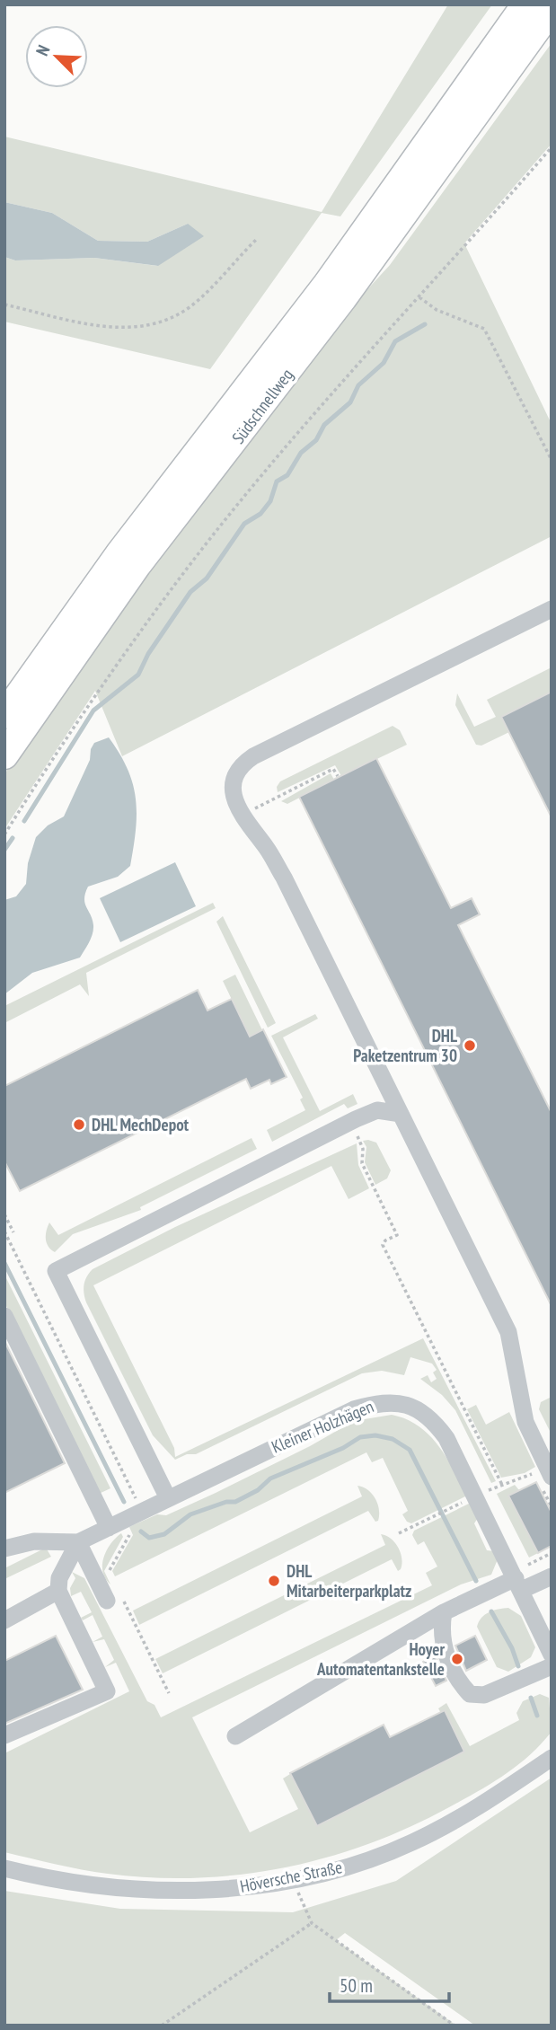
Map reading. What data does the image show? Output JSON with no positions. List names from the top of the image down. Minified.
{"streets":{"highway":["Südschnellweg"],"street":["Kleiner Holzhägen","Höversche Straße"]},"places":["DHL Paketzentrum 30","DHL MechDepot","DHL Mitarbeiterparkplatz","Hoyer Automatentankstelle"],"scale_bar":"50 m","north":"top left"}
